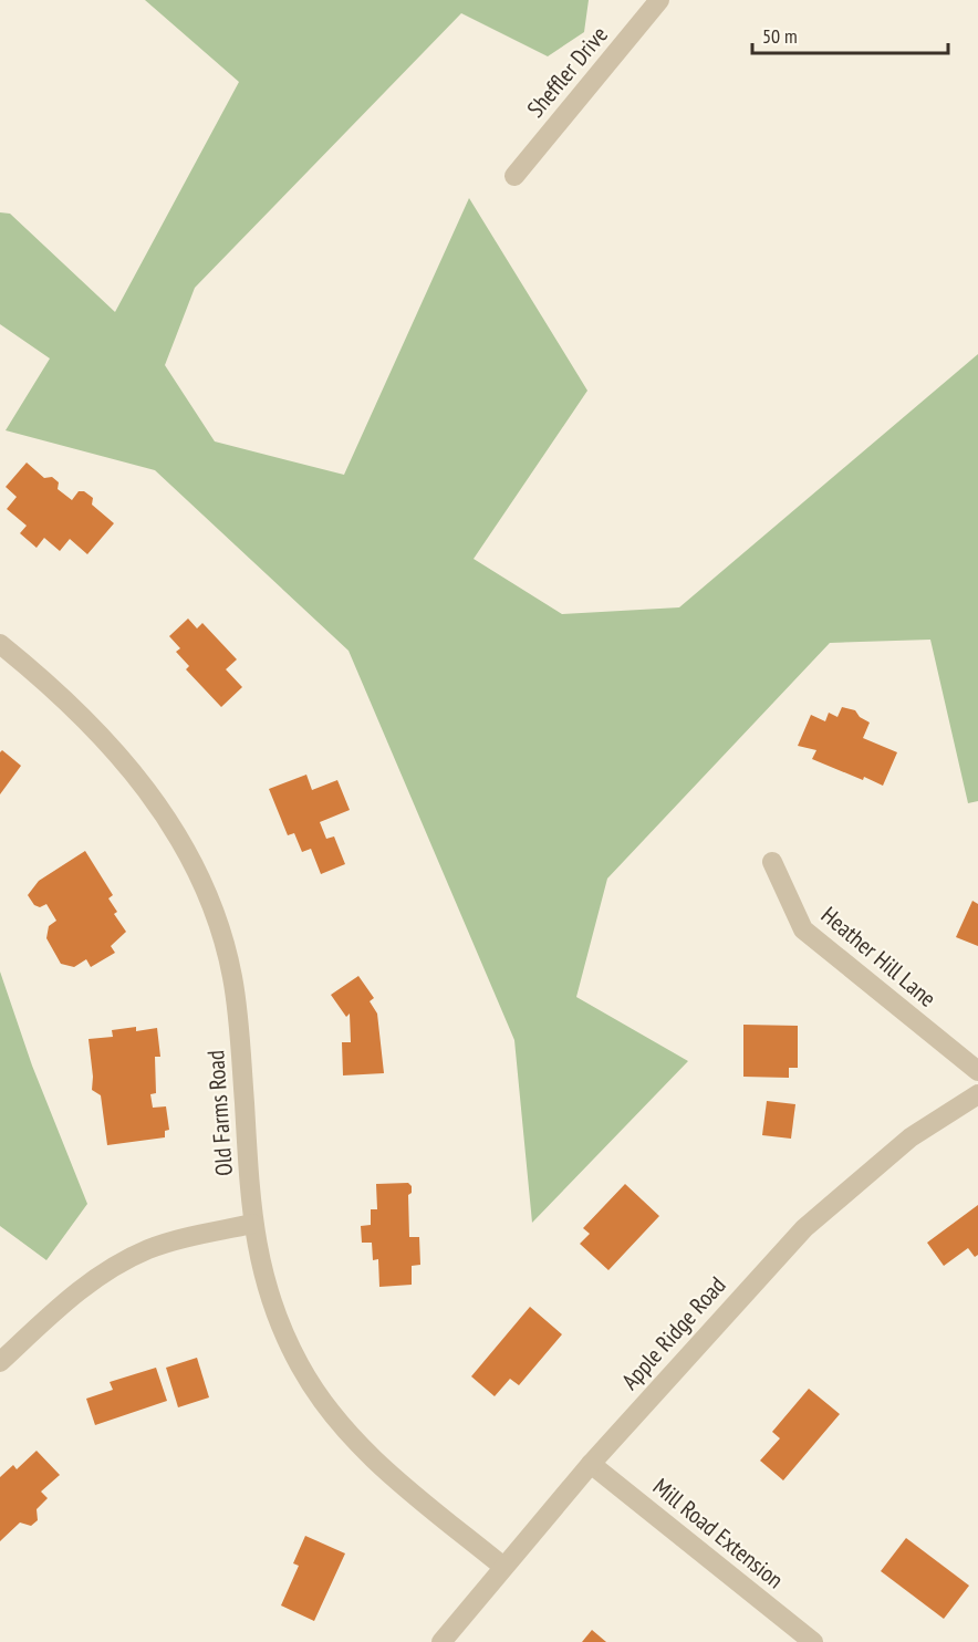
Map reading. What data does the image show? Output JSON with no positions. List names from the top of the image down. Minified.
{"streets":{"street":["Sheffler Drive","Heather Hill Lane","Old Farms Road","Apple Ridge Road","Mill Road Extension"]},"crossings":[["Old Farms Road","Apple Ridge Road"],["Apple Ridge Road","Mill Road Extension"]],"scale_bar":"50 m"}
